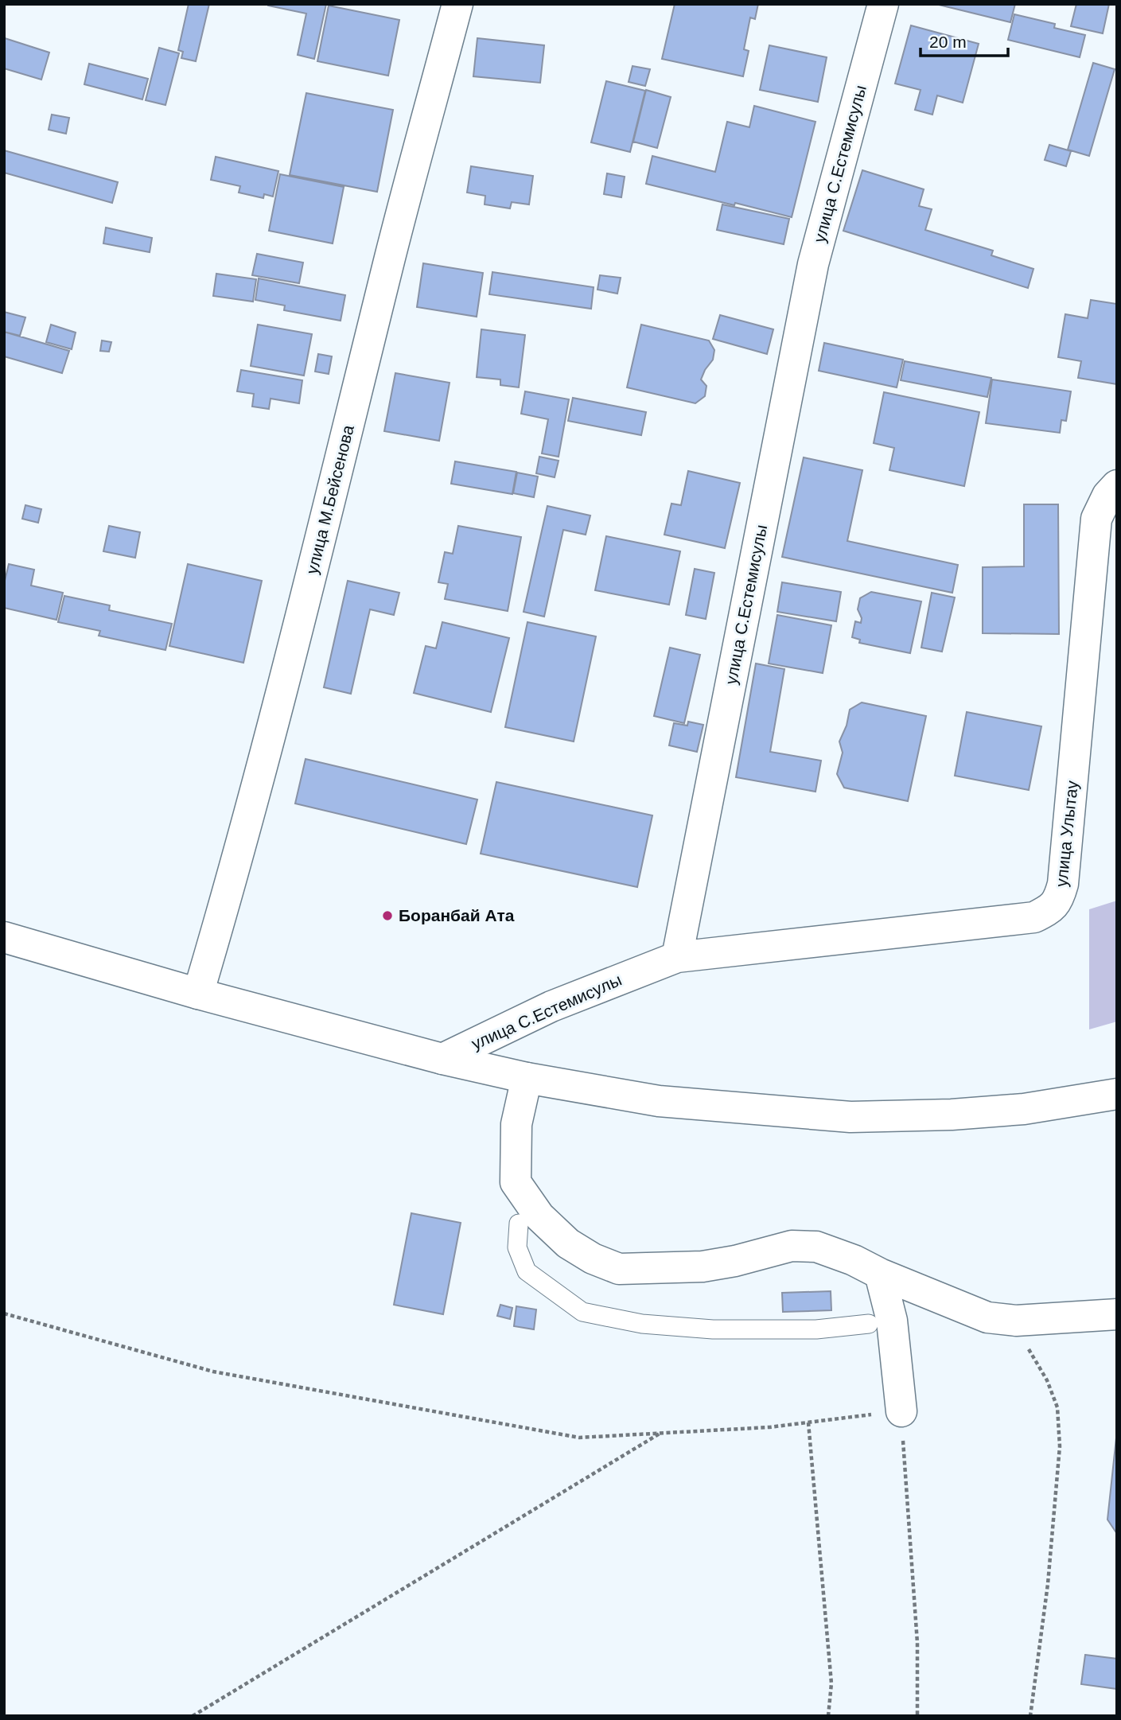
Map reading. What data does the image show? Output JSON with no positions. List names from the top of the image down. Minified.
{"streets":{"main road":["улица С.Естемисулы","улица М.Бейсенова","улица Улытау"]},"crossings":[["улица С.Естемисулы","улица Улытау"]],"places":["Боранбай Ата"],"scale_bar":"20 m"}
